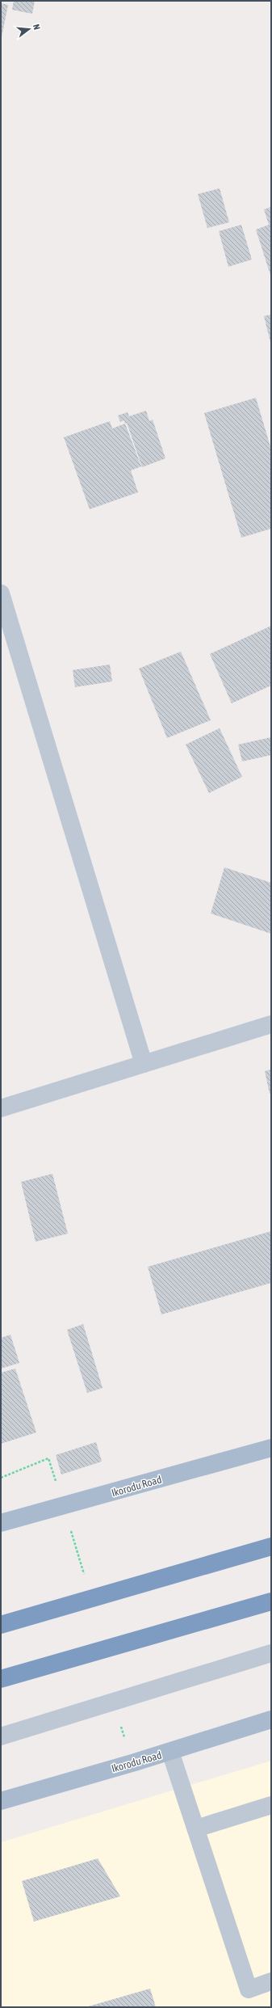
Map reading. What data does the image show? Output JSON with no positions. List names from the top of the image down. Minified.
{"streets":{"main road":["Ikorodu Road"]},"north":"right"}
